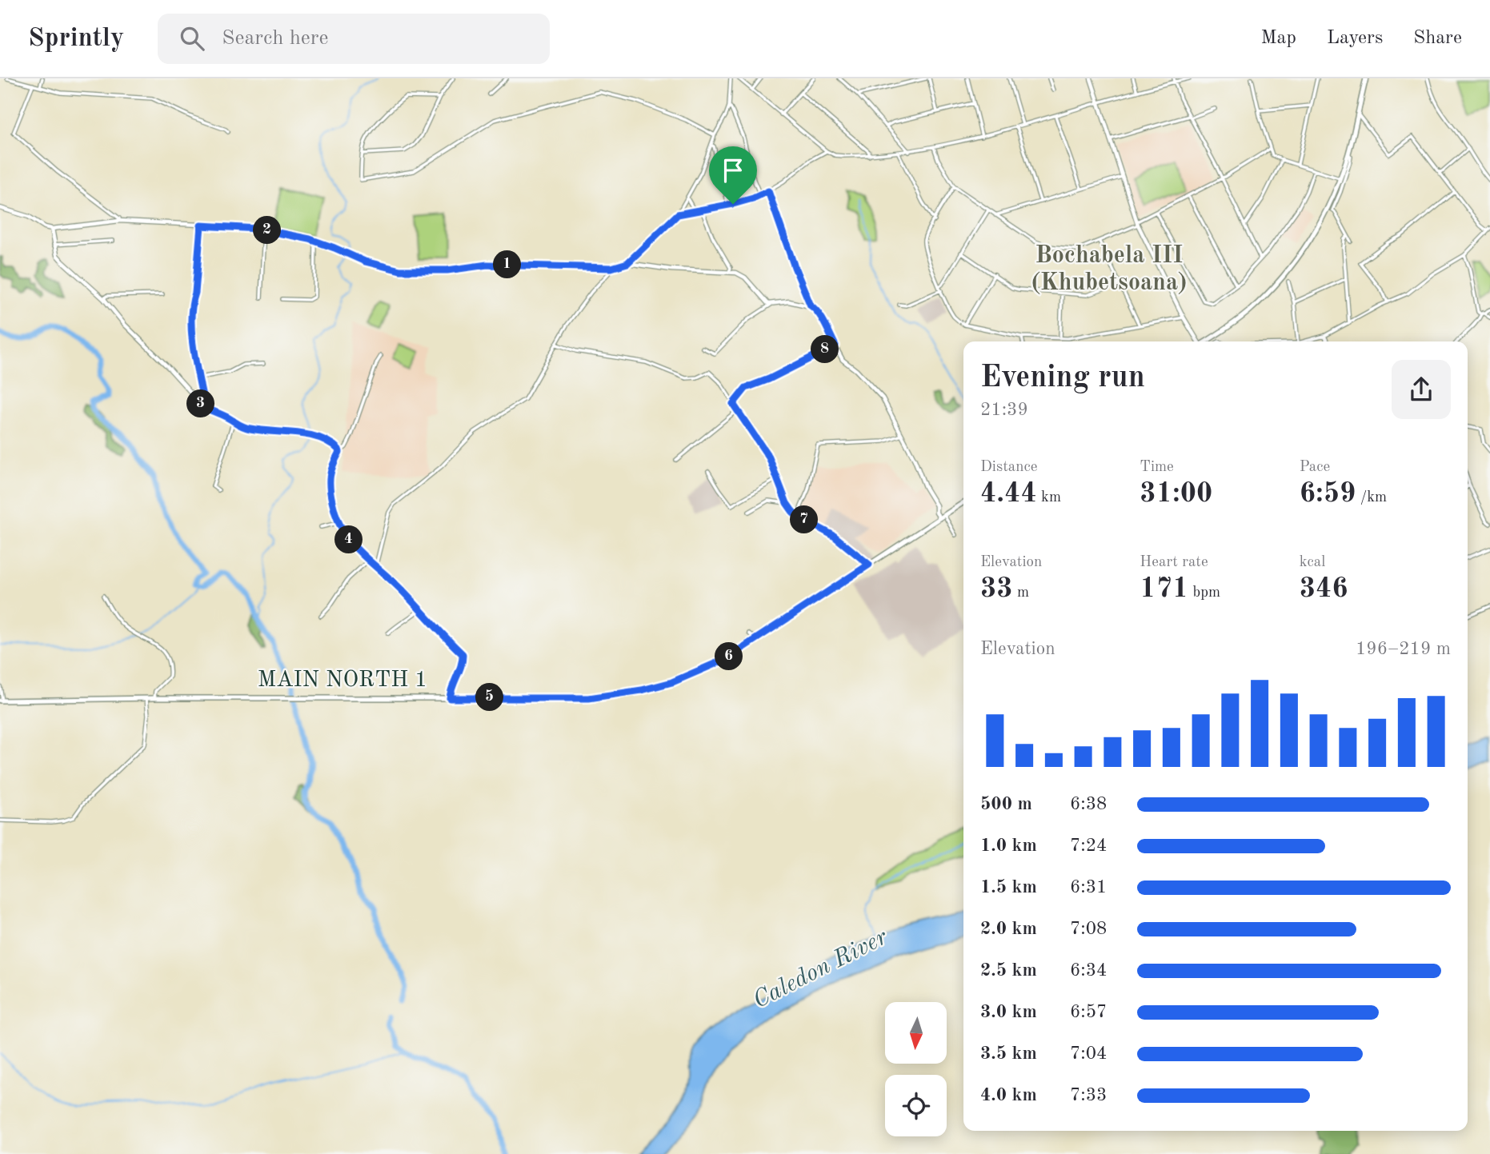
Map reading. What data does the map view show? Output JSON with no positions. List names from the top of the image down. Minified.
{"streets":{"main road":["MAIN NORTH 1"]},"districts":["Bochabela III (Khubetsoana)"],"water":["Caledon River"],"north":"bottom","page":{"header":"Sprintly","search":"Search here","nav":["Map","Layers","Share"],"pins":["2","1","8","3","7","4","6","5"],"heading":["Evening run","21:39"],"stats":[["Distance","4.44 km"],["Time","31:00"],["Pace","6:59 /km"],["Elevation","33 m"],["Heart rate","171 bpm"],["kcal","346"]],"chart":["Elevation","196–219 m"],"list":[{"name":"500 m","note":"6:38"},{"name":"1.0 km","note":"7:24"},{"name":"1.5 km","note":"6:31"},{"name":"2.0 km","note":"7:08"},{"name":"2.5 km","note":"6:34"},{"name":"3.0 km","note":"6:57"},{"name":"3.5 km","note":"7:04"},{"name":"4.0 km","note":"7:33"}]}}
